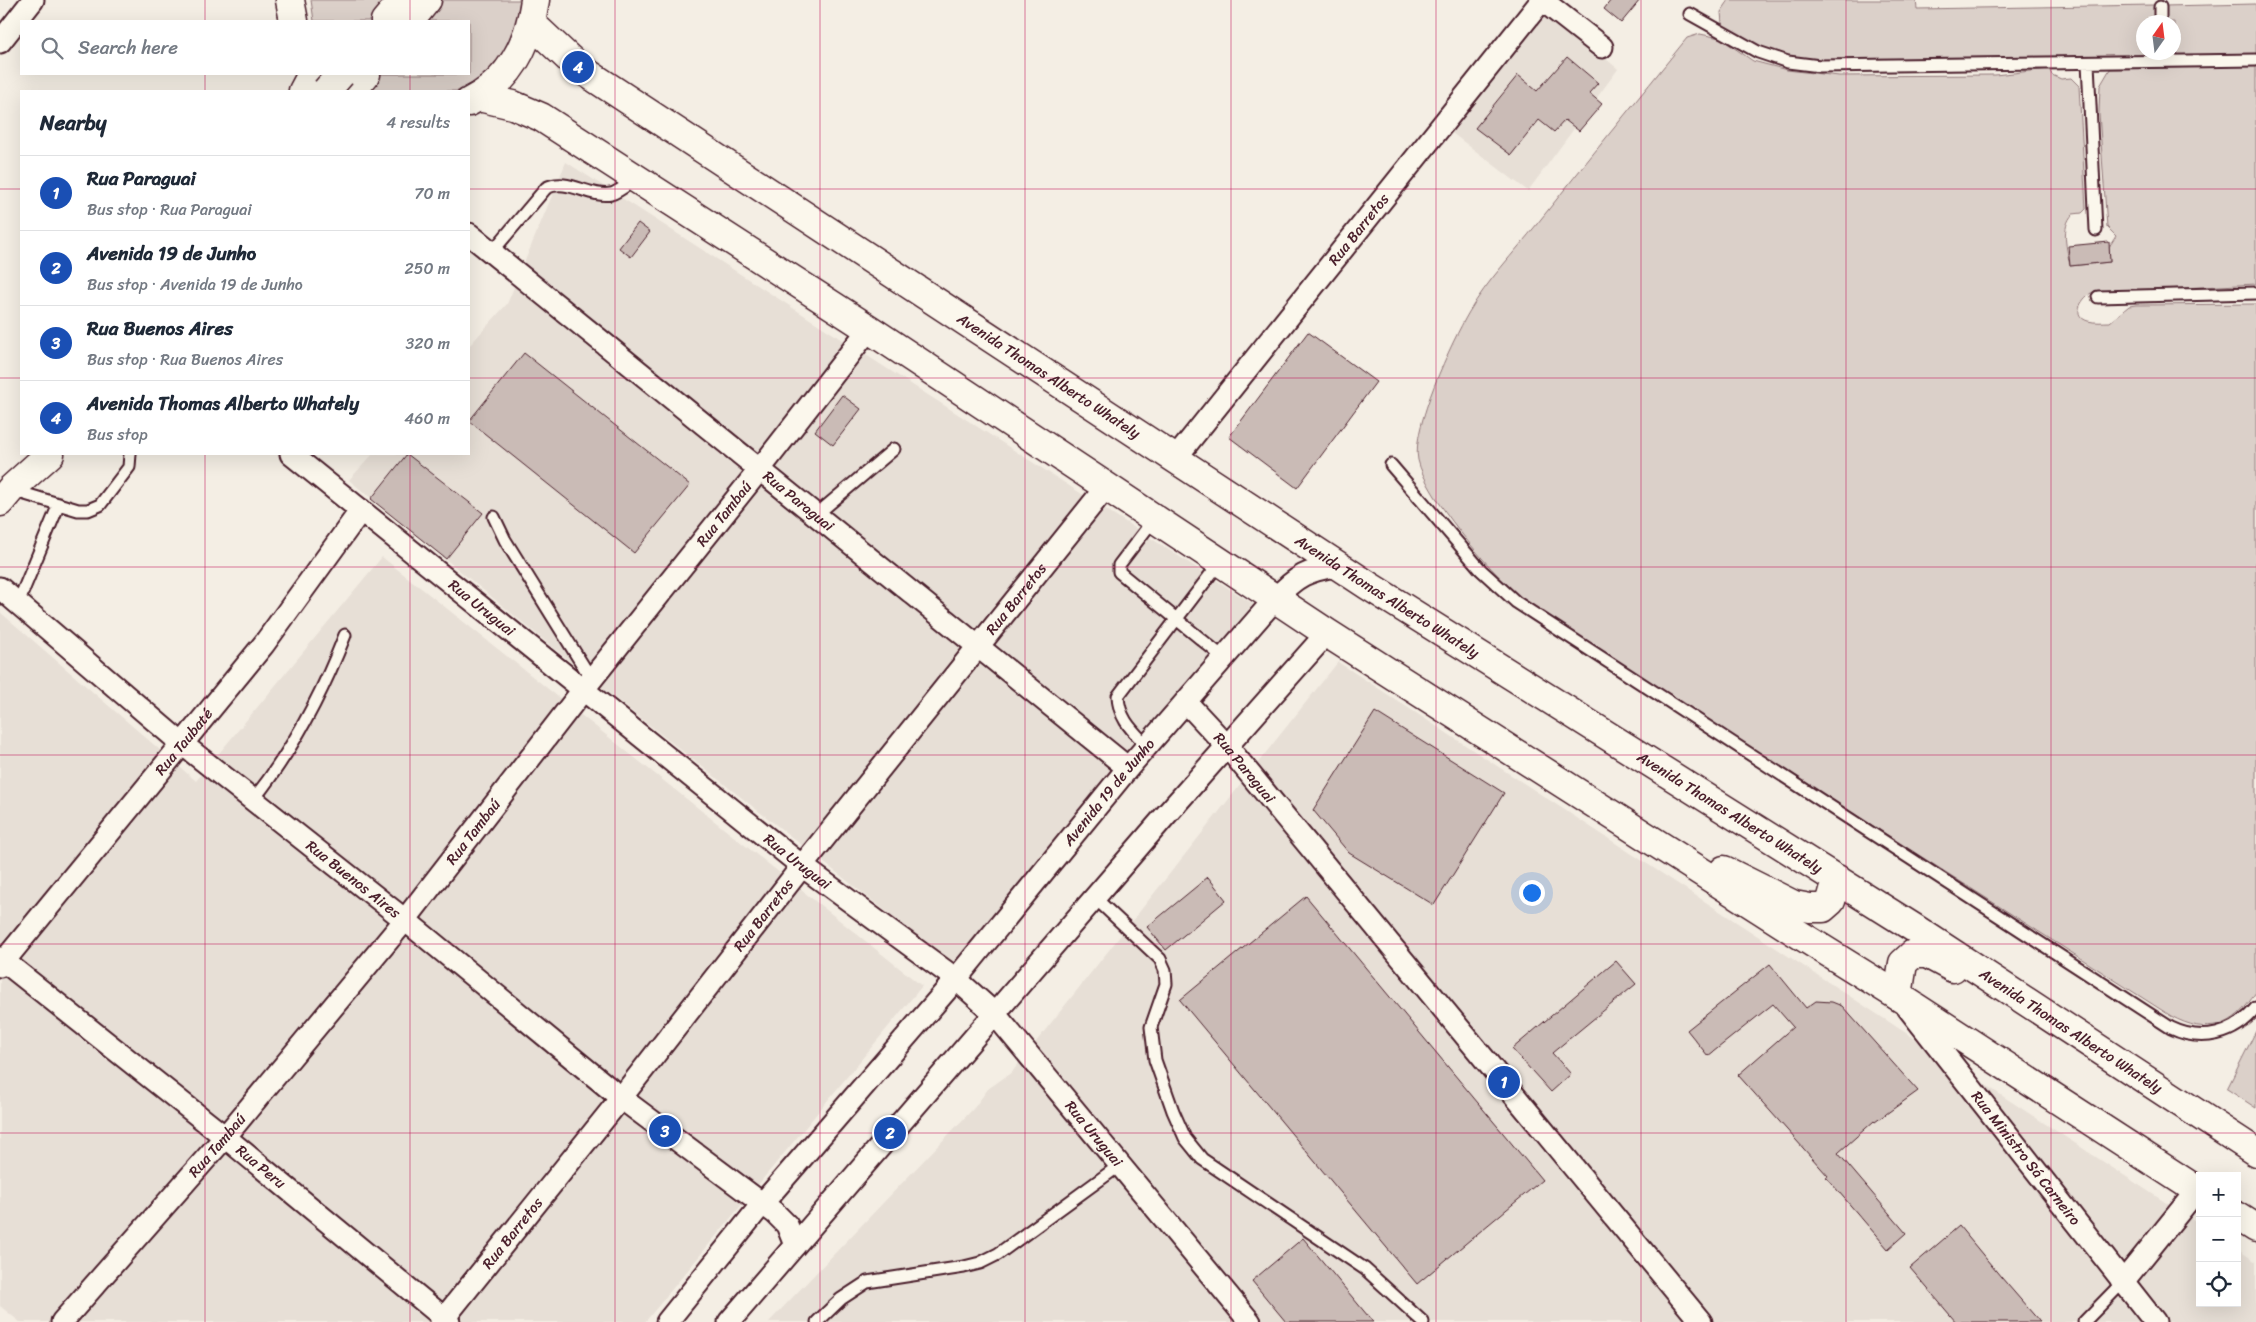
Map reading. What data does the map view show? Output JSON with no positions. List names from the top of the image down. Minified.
{"streets":{"main road":["Avenida Thomas Alberto Whately"],"street":["Rua Barretos","Rua Paraguai","Rua Tambaú","Rua Uruguai","Rua Taubaté","Avenida 19 de Junho","Rua Buenos Aires","Rua Ministro Sá Carneiro","Rua Peru"]},"crossings":[["Rua Barretos","Avenida Thomas Alberto Whately"],["Rua Barretos","Rua Paraguai"],["Rua Barretos","Rua Uruguai"],["Rua Barretos","Rua Buenos Aires"],["Rua Barretos","Rua Peru"],["Avenida Thomas Alberto Whately","Avenida 19 de Junho"],["Rua Paraguai","Rua Tambaú"],["Rua Paraguai","Avenida 19 de Junho"],["Rua Tambaú","Rua Uruguai"],["Rua Tambaú","Rua Buenos Aires"],["Rua Tambaú","Rua Peru"],["Rua Uruguai","Rua Taubaté"],["Rua Uruguai","Avenida 19 de Junho"],["Rua Taubaté","Rua Buenos Aires"],["Rua Taubaté","Rua Peru"],["Avenida 19 de Junho","Rua Buenos Aires"]],"north":"top","page":{"search":"Search here","pins":["4","1","3","2"],"heading":["Nearby","4 results"],"list":[{"mark":"1","name":"Rua Paraguai","note":"Bus stop · Rua Paraguai","value":"70 m"},{"mark":"2","name":"Avenida 19 de Junho","note":"Bus stop · Avenida 19 de Junho","value":"250 m"},{"mark":"3","name":"Rua Buenos Aires","note":"Bus stop · Rua Buenos Aires","value":"320 m"},{"mark":"4","name":"Avenida Thomas Alberto Whately","note":"Bus stop","value":"460 m"}],"map_buttons":["+","−"]}}
